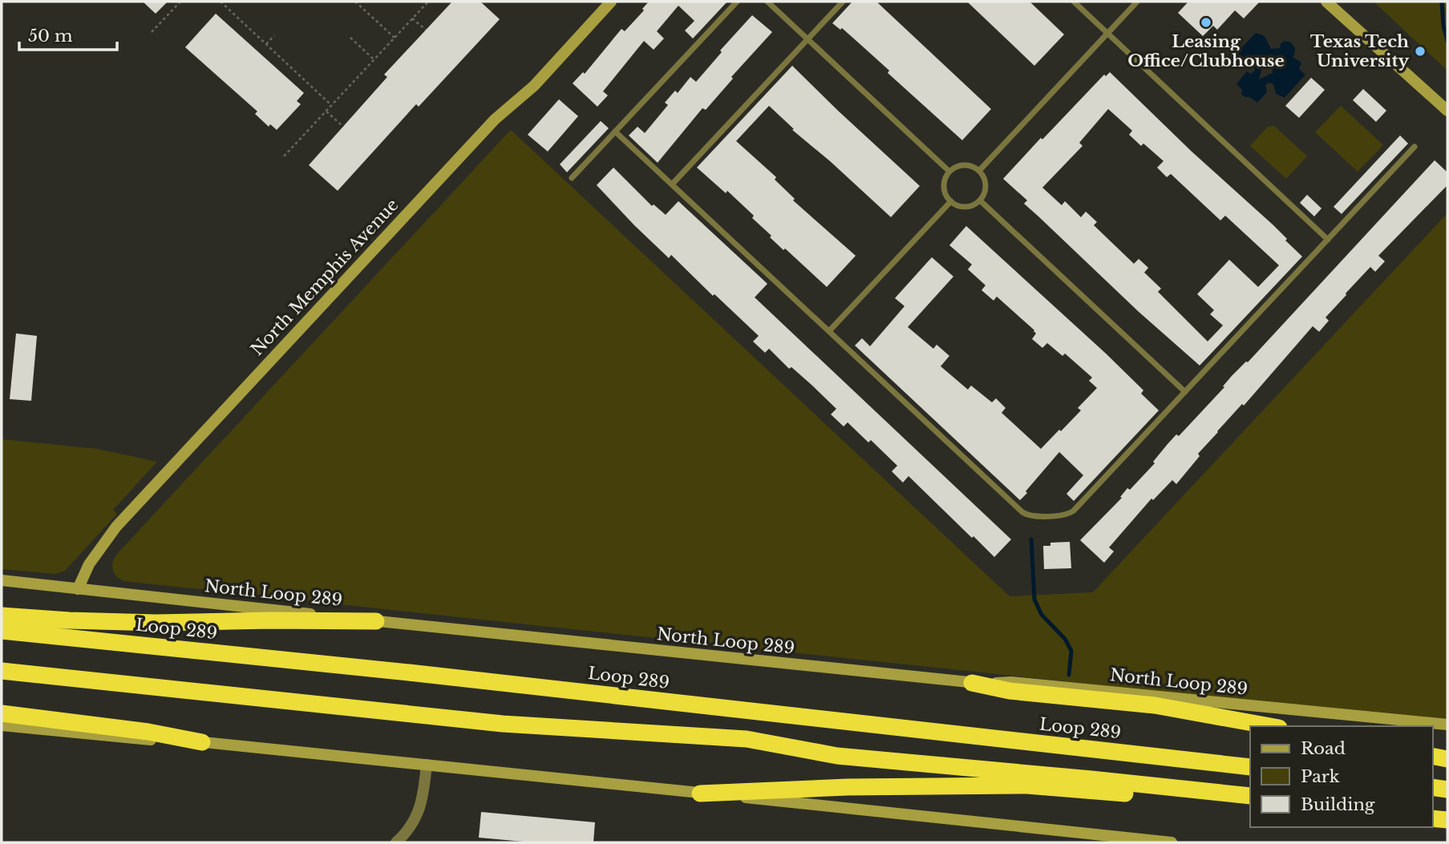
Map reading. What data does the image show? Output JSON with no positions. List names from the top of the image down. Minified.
{"streets":{"highway":["Loop 289"],"main road":["North Memphis Avenue","North Loop 289"]},"crossings":[["North Memphis Avenue","North Loop 289"]],"places":["Leasing Office/Clubhouse","Texas Tech University"],"legend":["Road","Park","Building"],"scale_bar":"50 m"}
